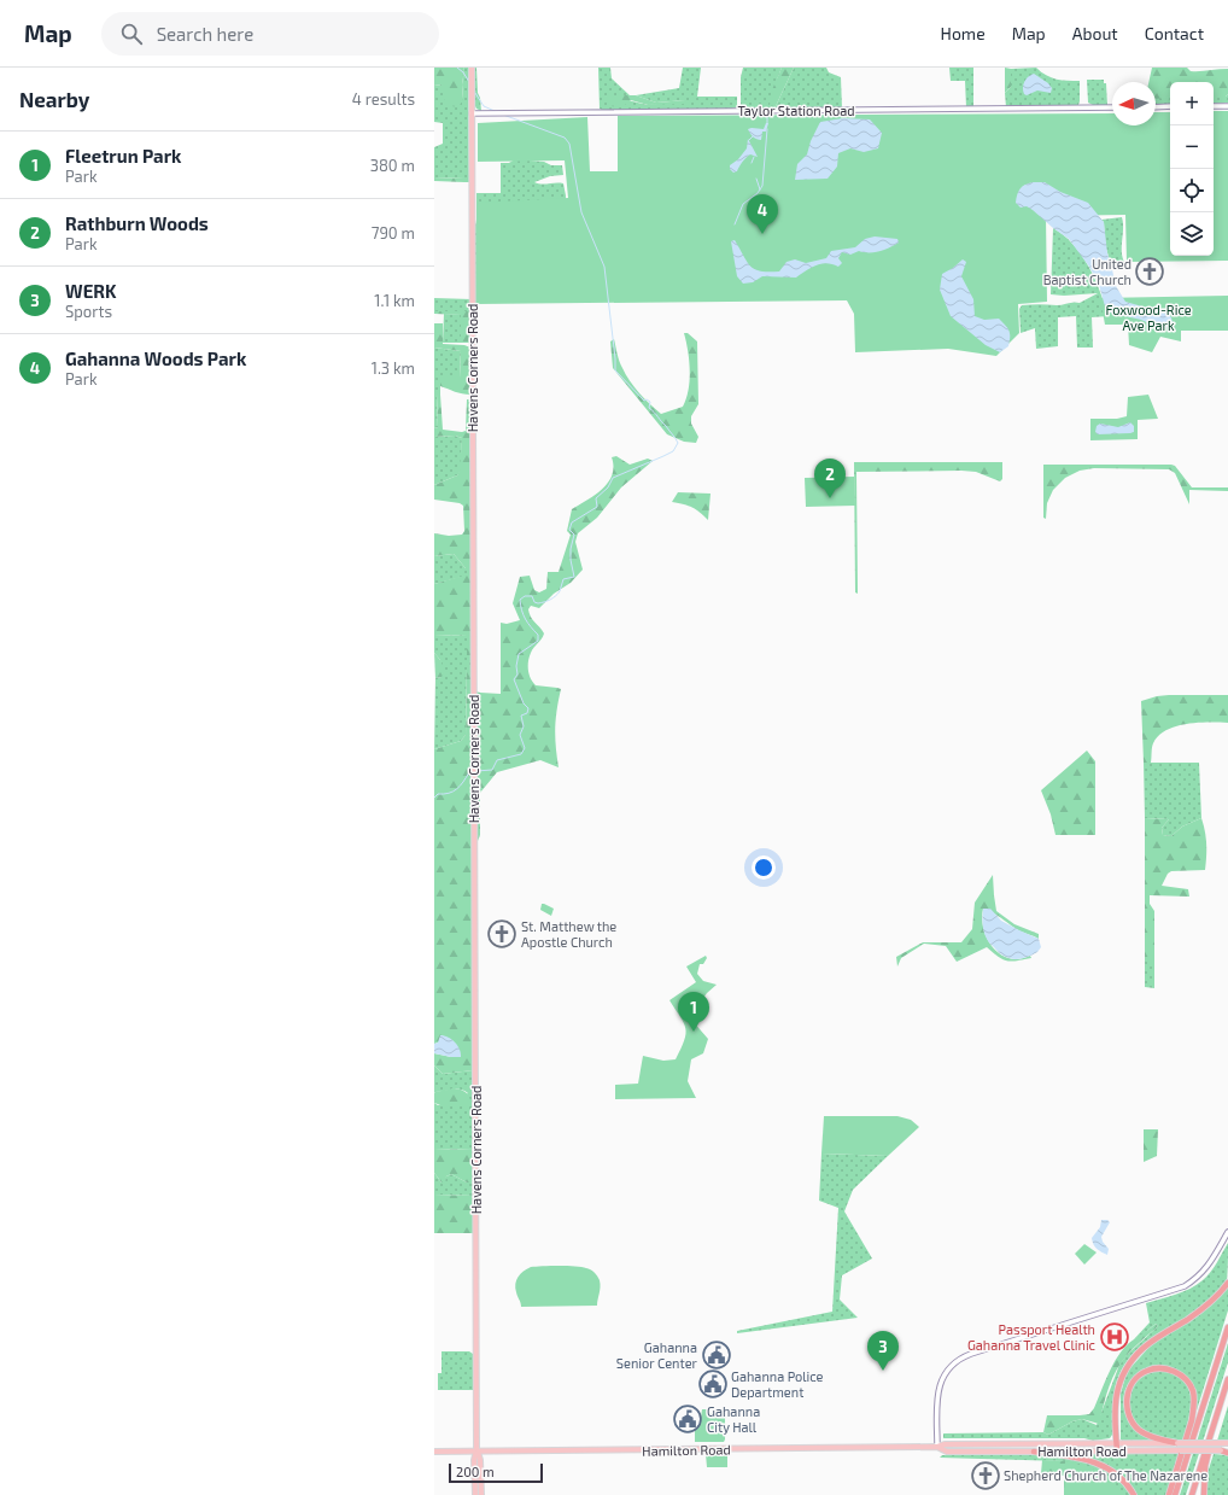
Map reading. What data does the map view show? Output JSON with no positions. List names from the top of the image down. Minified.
{"streets":{"main road":["Taylor Station Road","Havens Corners Road","Hamilton Road"]},"crossings":[["Taylor Station Road","Havens Corners Road"],["Havens Corners Road","Hamilton Road"]],"parks":["Foxwood-Rice Ave Park"],"places":{"church":["United Baptist Church","St. Matthew the Apostle Church","Shepherd Church of The Nazarene"],"hospital":["Passport Health Gahanna Travel Clinic"],"public building":["Gahanna Senior Center","Gahanna Police Department","Gahanna City Hall"]},"scale_bar":"200 m","north":"left","page":{"header":"Map","search":"Search here","nav":["Home","Map","About","Contact"],"heading":["Nearby","4 results"],"map_buttons":["+","−"],"list":[{"mark":"1","name":"Fleetrun Park","note":"Park","value":"380 m"},{"mark":"2","name":"Rathburn Woods","note":"Park","value":"790 m"},{"mark":"3","name":"WERK","note":"Sports","value":"1.1 km"},{"mark":"4","name":"Gahanna Woods Park","note":"Park","value":"1.3 km"}],"pins":["4","2","1","3"],"scale":"200 m"}}
